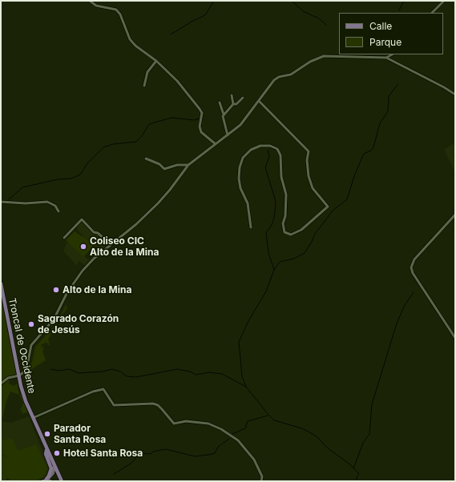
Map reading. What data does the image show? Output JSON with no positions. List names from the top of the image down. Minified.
{"streets":{"main road":["Troncal de Occidente"]},"places":["Coliseo CIC Alto de la Mina","Alto de la Mina","Sagrado Corazón de Jesús","Parador Santa Rosa","Hotel Santa Rosa"],"legend":["Calle","Parque"]}
